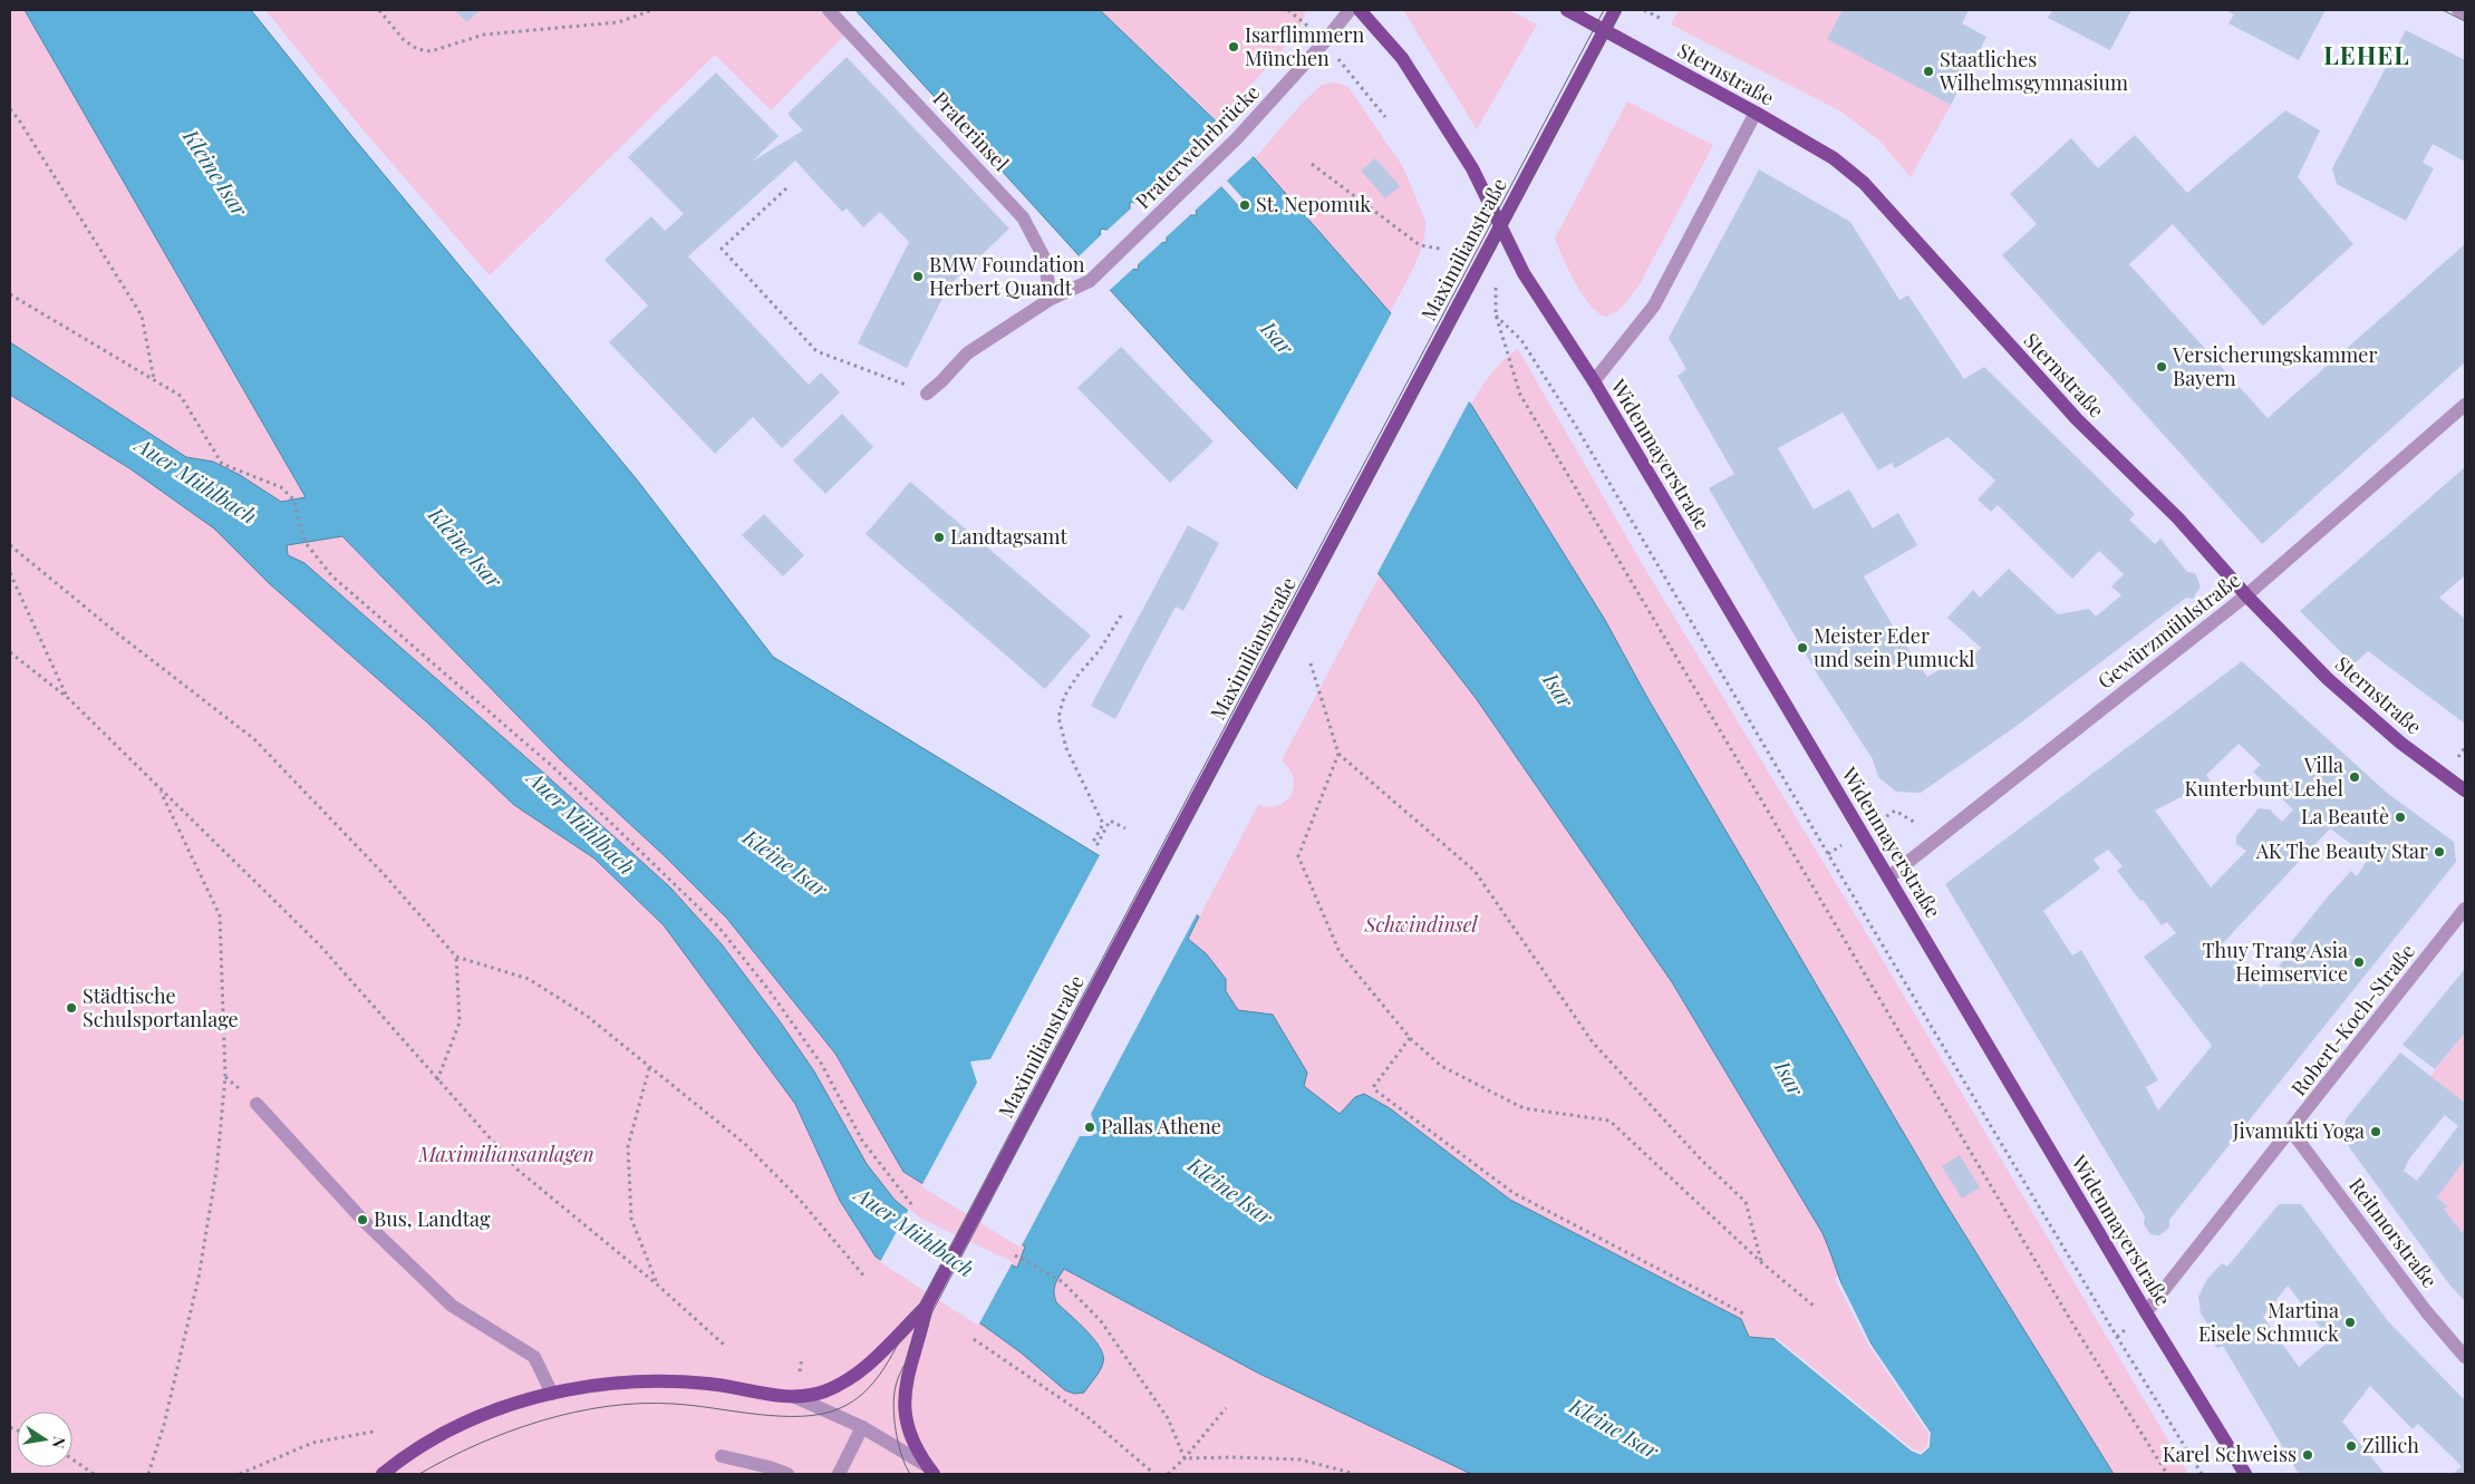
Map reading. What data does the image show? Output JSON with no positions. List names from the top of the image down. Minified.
{"streets":{"main road":["Sternstraße","Maximilianstraße","Widenmayerstraße"],"street":["Praterinsel","Praterwehrbrücke","Gewürzmühlstraße","Robert-Koch-Straße","Reitmorstraße"]},"crossings":[["Sternstraße","Maximilianstraße"],["Sternstraße","Gewürzmühlstraße"],["Praterinsel","Praterwehrbrücke"],["Maximilianstraße","Widenmayerstraße"],["Widenmayerstraße","Gewürzmühlstraße"],["Widenmayerstraße","Robert-Koch-Straße"],["Robert-Koch-Straße","Reitmorstraße"]],"districts":["LEHEL"],"water":["Kleine Isar","Isar","Auer Mühlbach"],"parks":["Schwindinsel","Maximiliansanlagen"],"places":["Isarflimmern München","Staatliches Wilhelmsgymnasium","St. Nepomuk","BMW Foundation Herbert Quandt","Versicherungskammer Bayern","Landtagsamt","Meister Eder und sein Pumuckl","Villa Kunterbunt Lehel","La Beautè","AK The Beauty Star","Thuy Trang Asia Heimservice","Städtische Schulsportanlage","Pallas Athene","Jivamukti Yoga","Bus, Landtag","Martina Eisele Schmuck","Zillich","Karel Schweiss"],"north":"right"}
